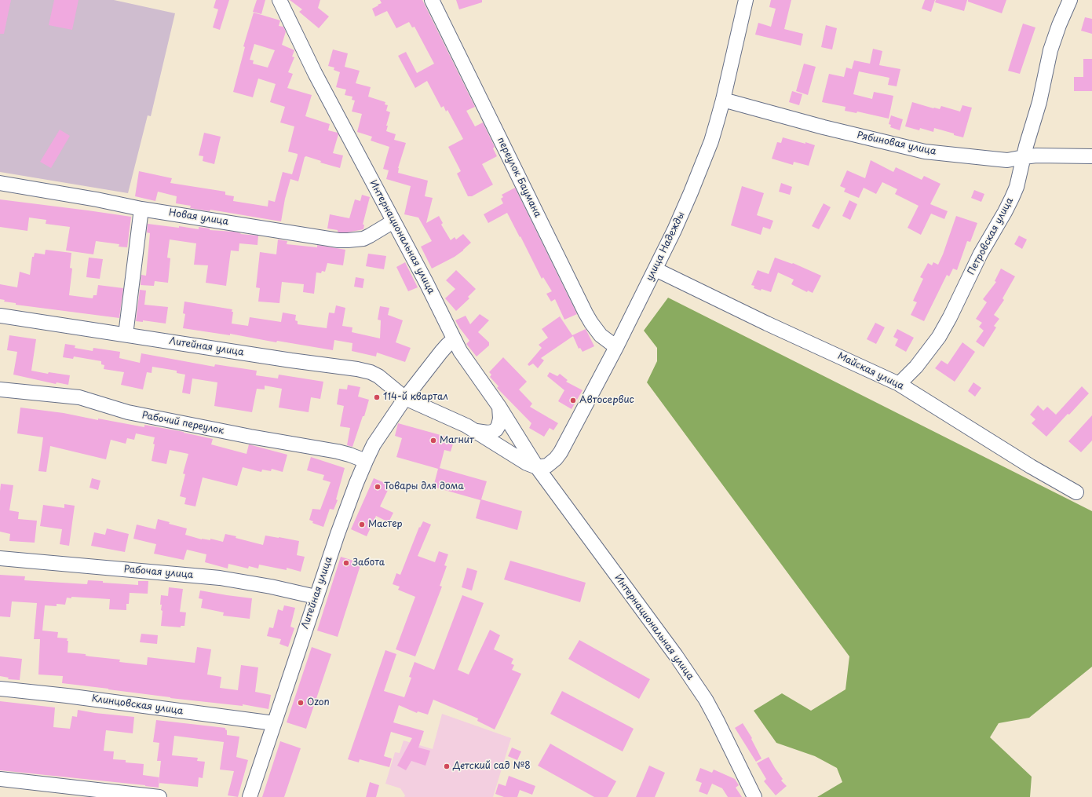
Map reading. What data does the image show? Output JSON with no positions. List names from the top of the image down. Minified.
{"streets":{"street":["Рябиновая улица","переулок Баумана","Новая улица","Петровская улица","Интернациональная улица","улица Надежды","Литейная улица","Майская улица","Рабочий переулок","Рабочая улица","Клинцовская улица"]},"crossings":[["Рябиновая улица","Петровская улица"],["Рябиновая улица","улица Надежды"],["переулок Баумана","улица Надежды"],["Новая улица","Интернациональная улица"],["Петровская улица","Майская улица"],["Интернациональная улица","улица Надежды"],["Интернациональная улица","Литейная улица"],["улица Надежды","Майская улица"],["Литейная улица","Рабочий переулок"],["Литейная улица","Рабочая улица"],["Литейная улица","Клинцовская улица"]],"places":["114-й квартал","Автосервис","Магнит","Товары для дома","Мастер","Забота","Ozon","Детский сад №8"]}
